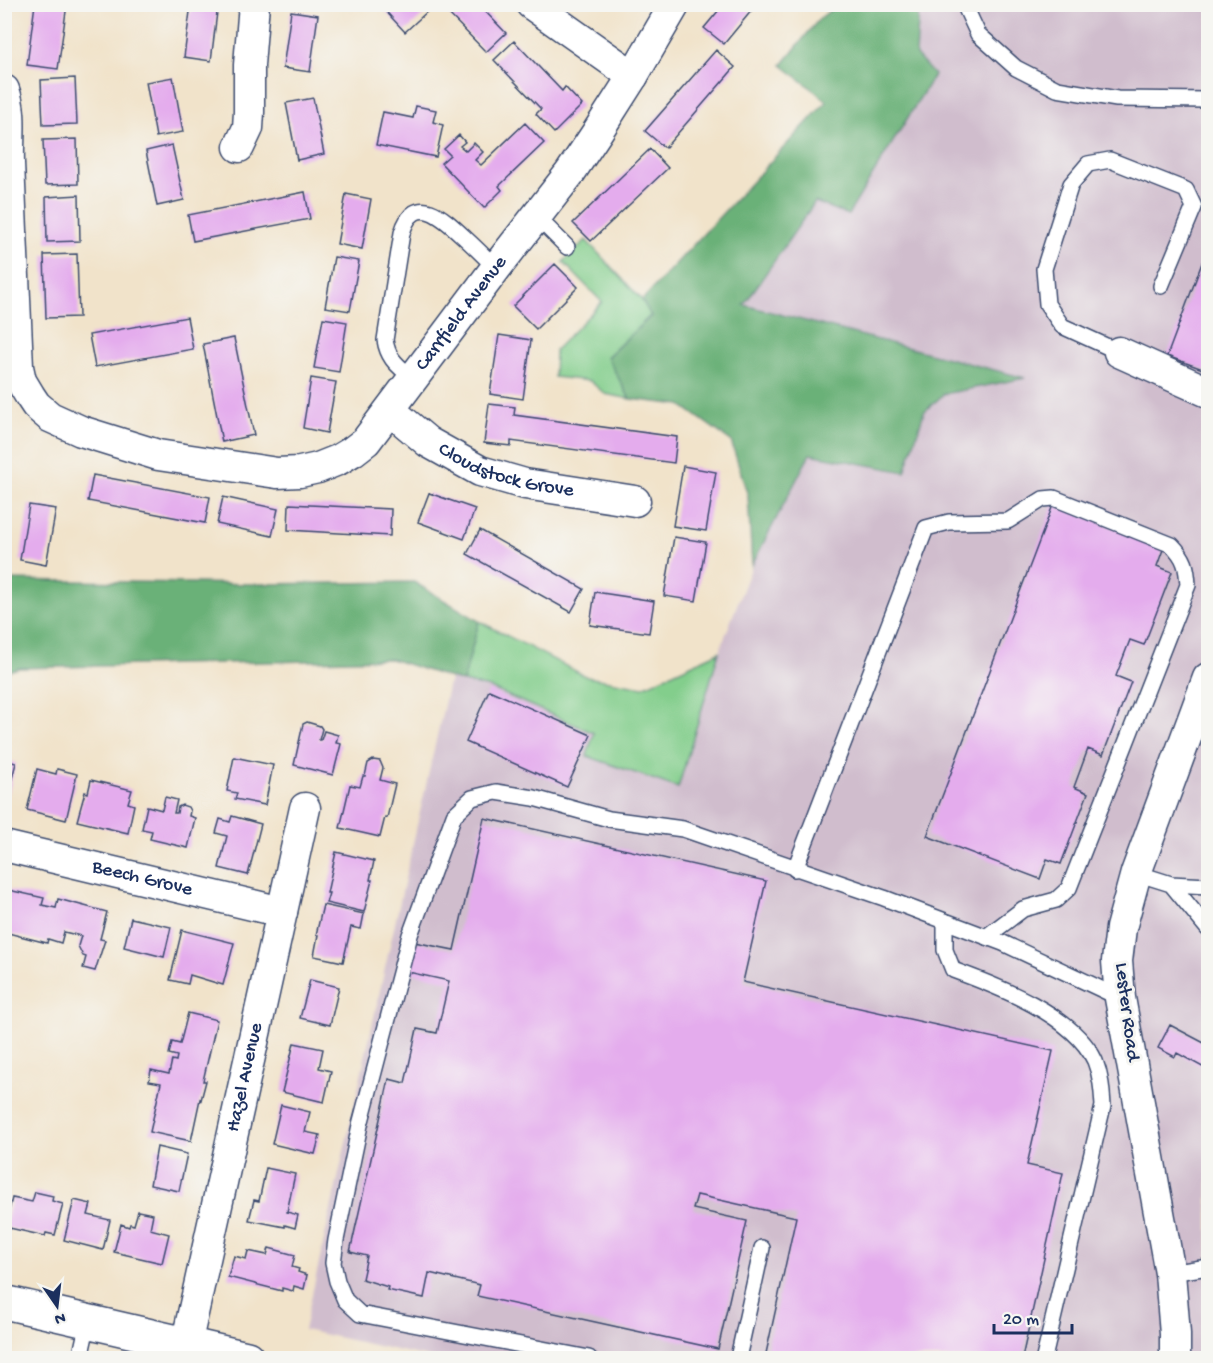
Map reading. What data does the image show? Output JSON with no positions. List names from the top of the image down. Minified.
{"streets":{"street":["Carrfield Avenue","Cloudstock Grove","Beech Grove","Lester Road","Hazel Avenue"]},"crossings":[["Carrfield Avenue","Cloudstock Grove"],["Beech Grove","Hazel Avenue"]],"scale_bar":"20 m","north":"bottom"}
